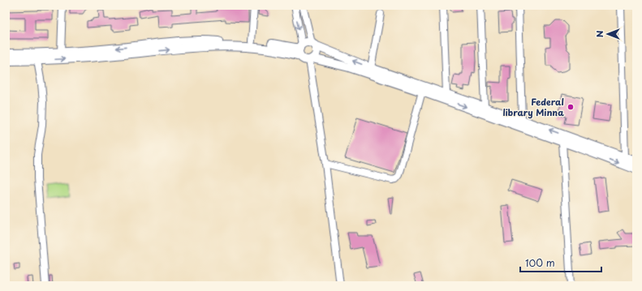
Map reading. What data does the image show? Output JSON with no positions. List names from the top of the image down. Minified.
{"places":["Federal library Minna"],"scale_bar":"100 m","north":"left"}
